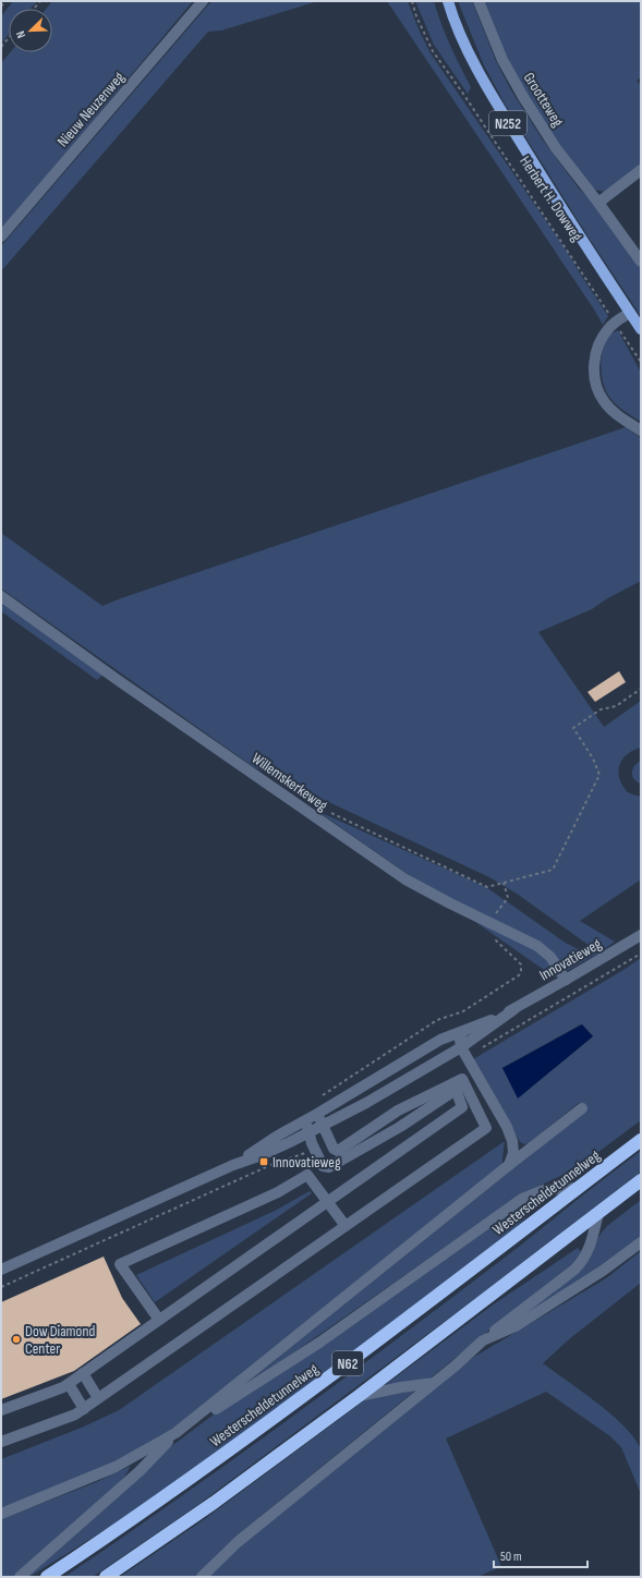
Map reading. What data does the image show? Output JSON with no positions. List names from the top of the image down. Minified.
{"streets":{"highway":["Westerscheldetunnelweg","N62"],"main road":["N252","Herbert H. Dowweg"],"street":["Grootteweg","Nieuw Neuzenweg","Willemskerkeweg","Innovatieweg"]},"crossings":[["Willemskerkeweg","Innovatieweg"]],"places":{"transit":["Innovatieweg"],"other":["Dow Diamond Center"]},"scale_bar":"50 m","north":"bottom left"}
